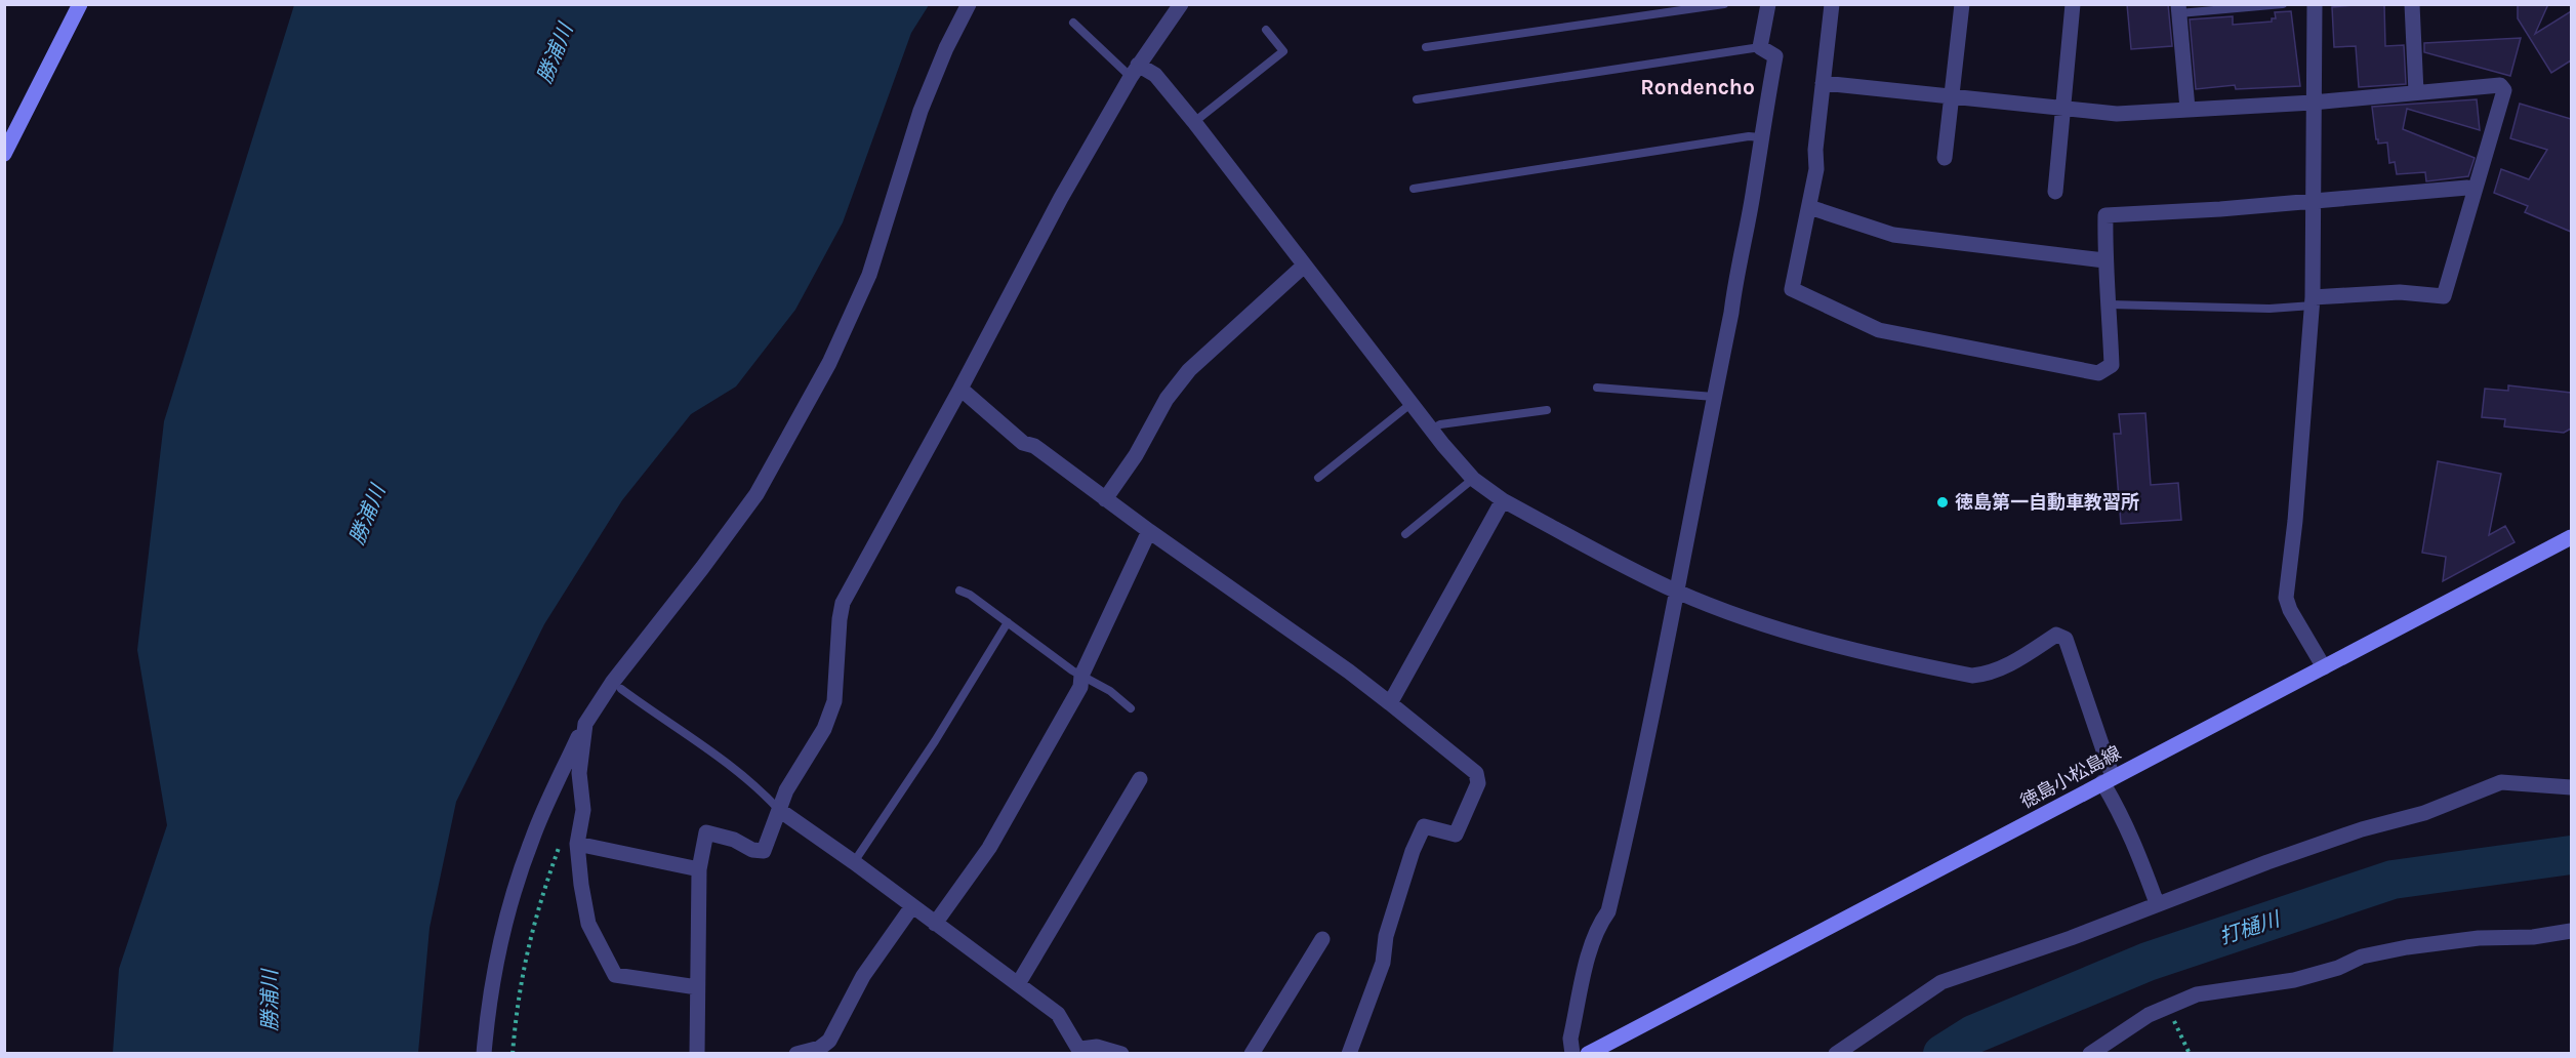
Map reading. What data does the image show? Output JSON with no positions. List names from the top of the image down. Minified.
{"streets":{"main road":["徳島小松島線"]},"districts":["Rondencho"],"water":["勝浦川","打樋川"],"places":["徳島第一自動車教習所"]}
